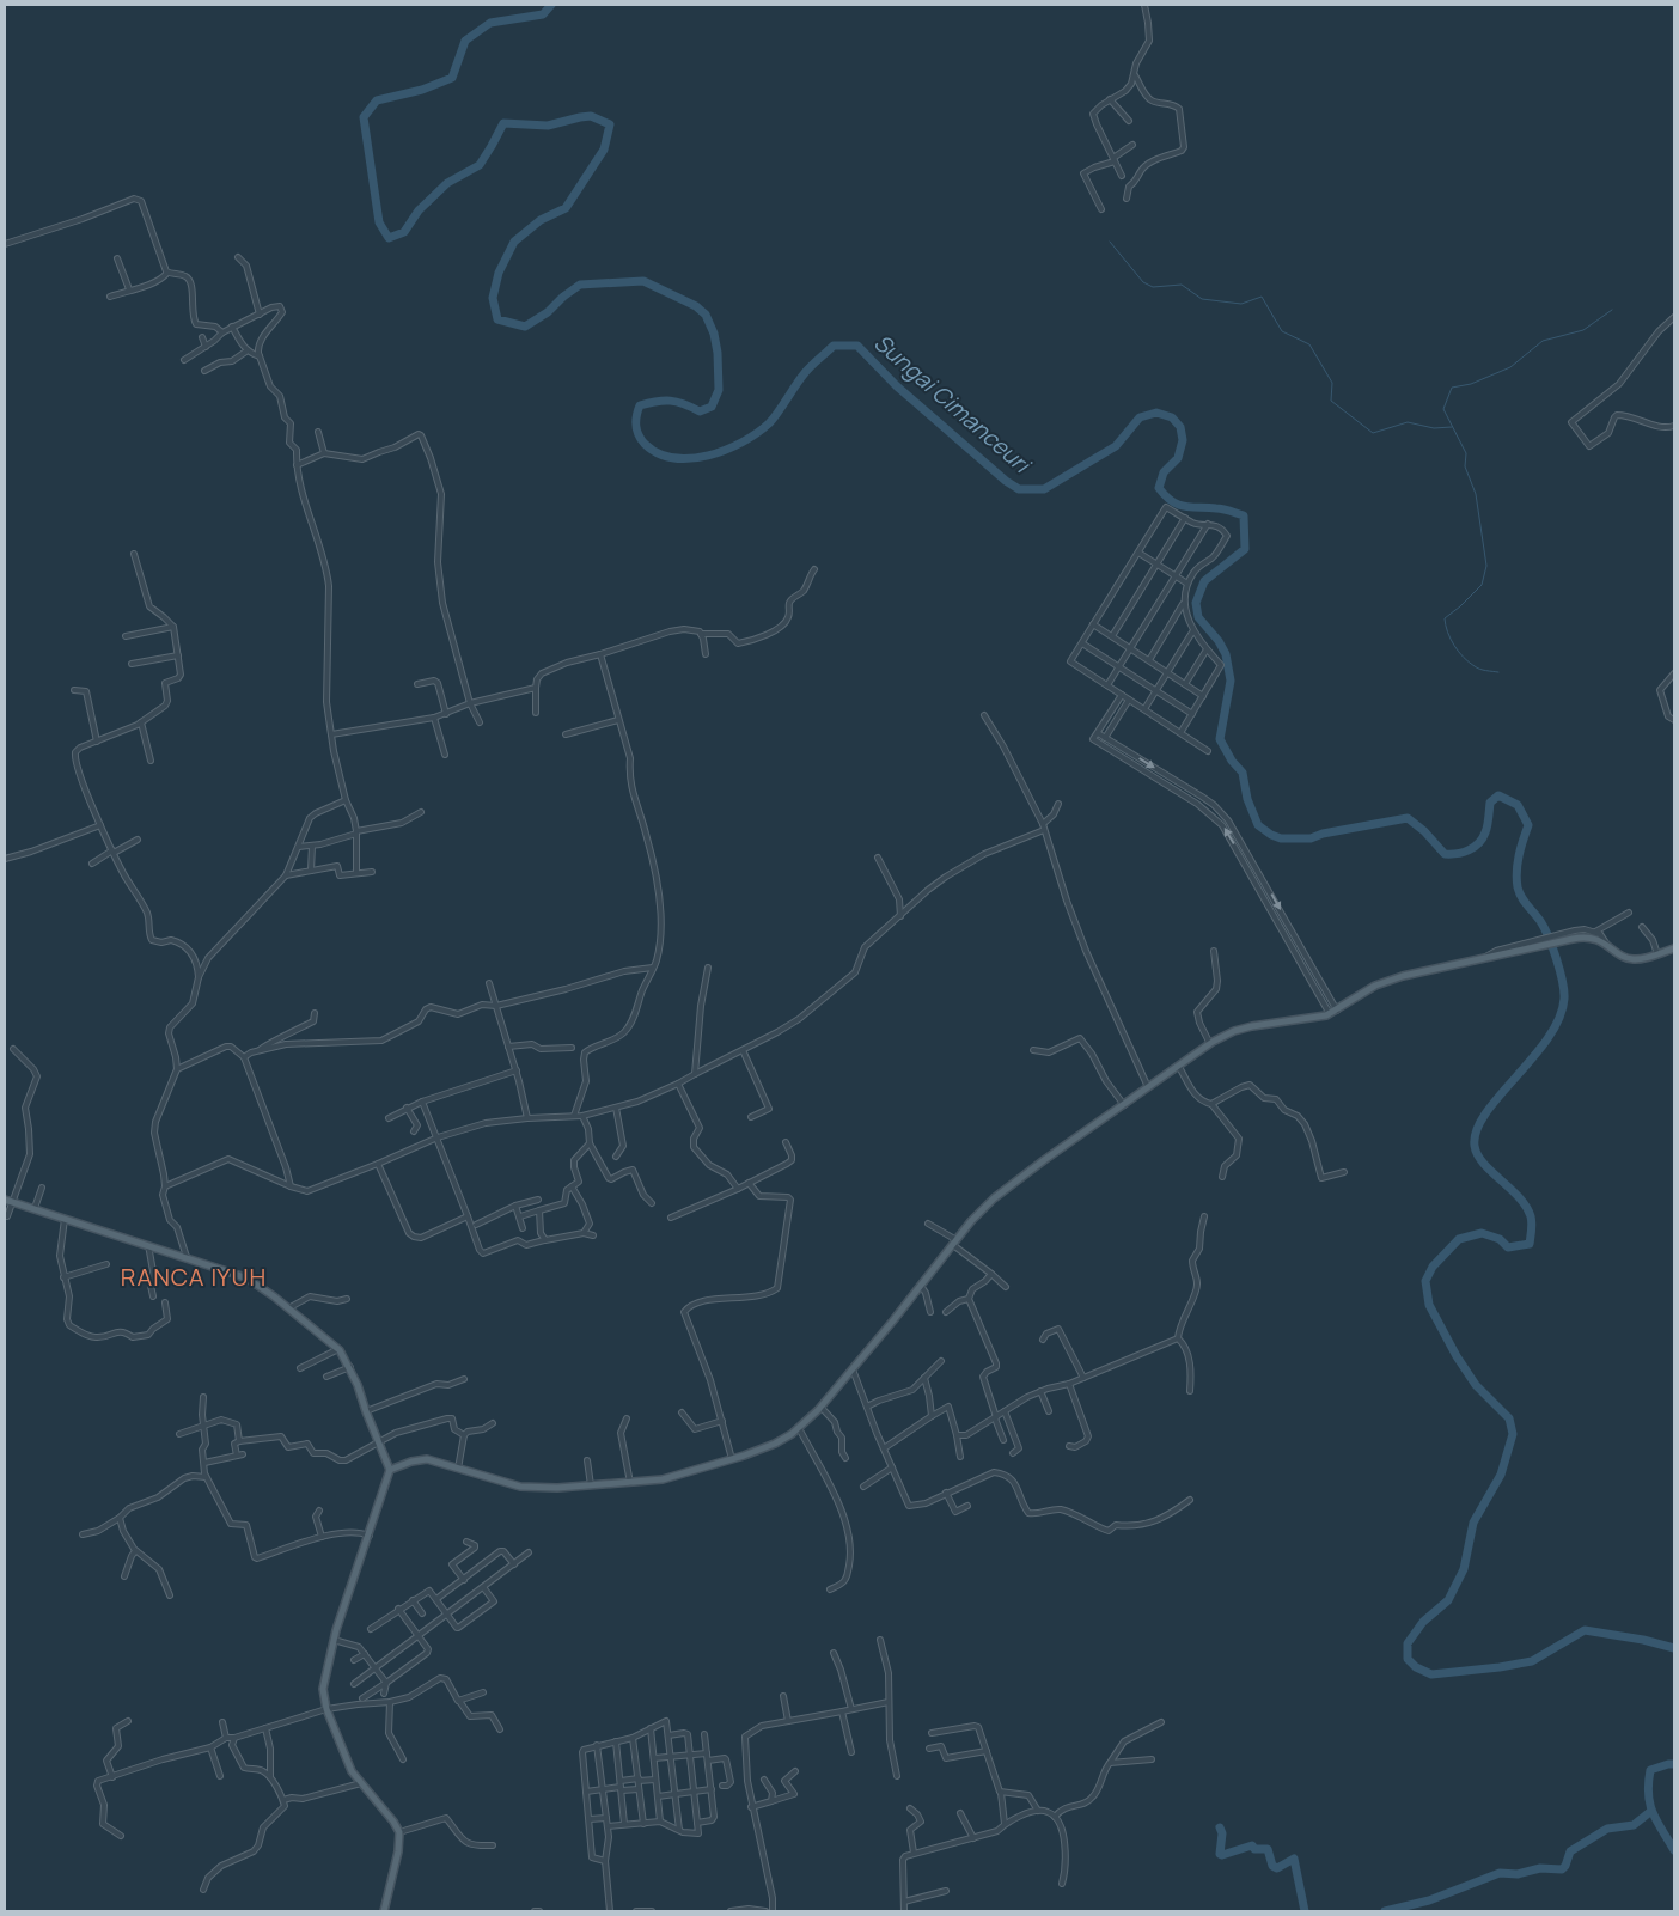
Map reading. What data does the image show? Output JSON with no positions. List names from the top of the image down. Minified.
{"districts":["RANCA IYUH"],"water":["Sungai Cimanceuri"]}
